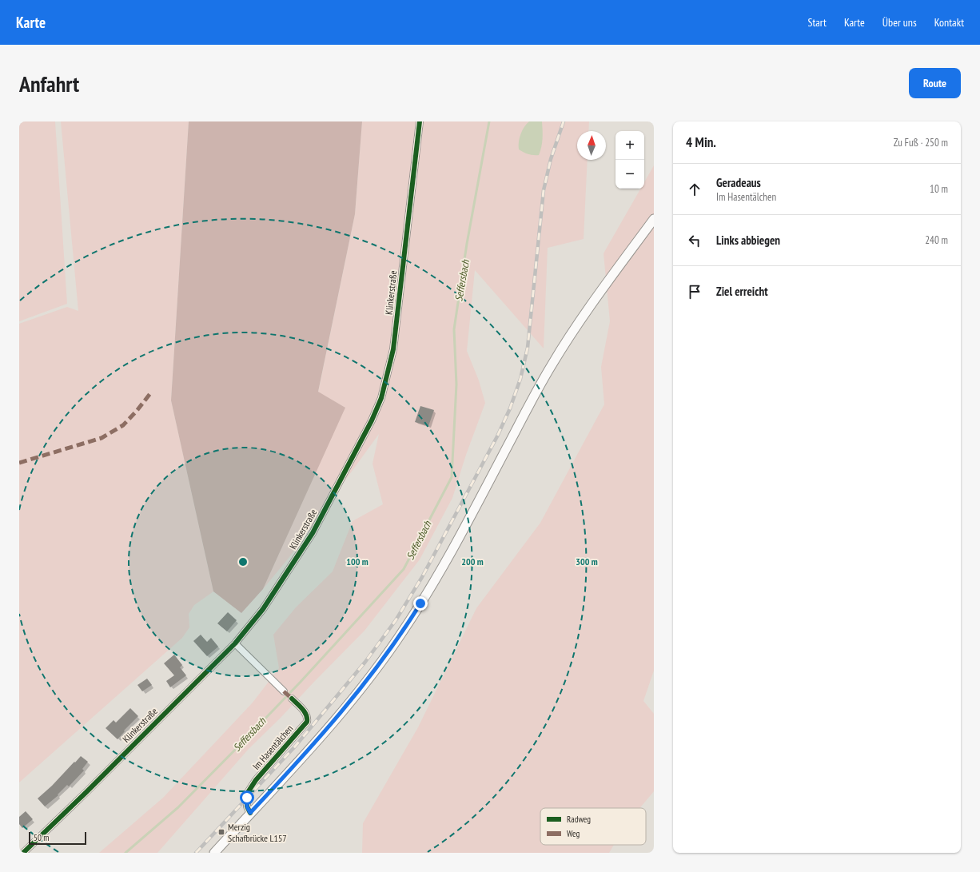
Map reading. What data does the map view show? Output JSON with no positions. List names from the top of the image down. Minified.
{"streets":{"street":["Klinkerstraße","Im Hasentälchen"]},"water":["Seffersbach"],"places":{"transit":["Merzig Schafbrücke L157"]},"legend":["Radweg","Weg"],"scale_bar":"50 m","north":"top","page":{"header":"Karte","nav":["Start","Karte","Über uns","Kontakt"],"buttons":"Route","title":"Anfahrt","heading":["4 Min.","Zu Fuß · 250 m"],"map_buttons":["+","−"],"list":[["Geradeaus","Im Hasentälchen","10 m"],["Links abbiegen","240 m"],"Ziel erreicht"],"scale":"50 m"},"rings":["100 m","200 m","300 m"]}
